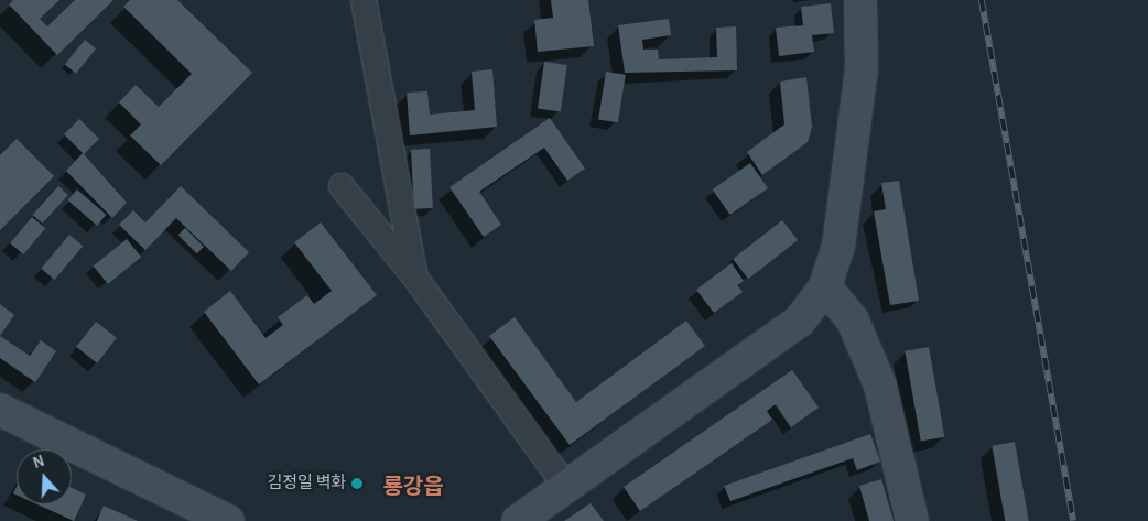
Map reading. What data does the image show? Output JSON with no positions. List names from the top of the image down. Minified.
{"districts":["룡강읍"],"places":["김정일 벽화"],"north":"top"}
